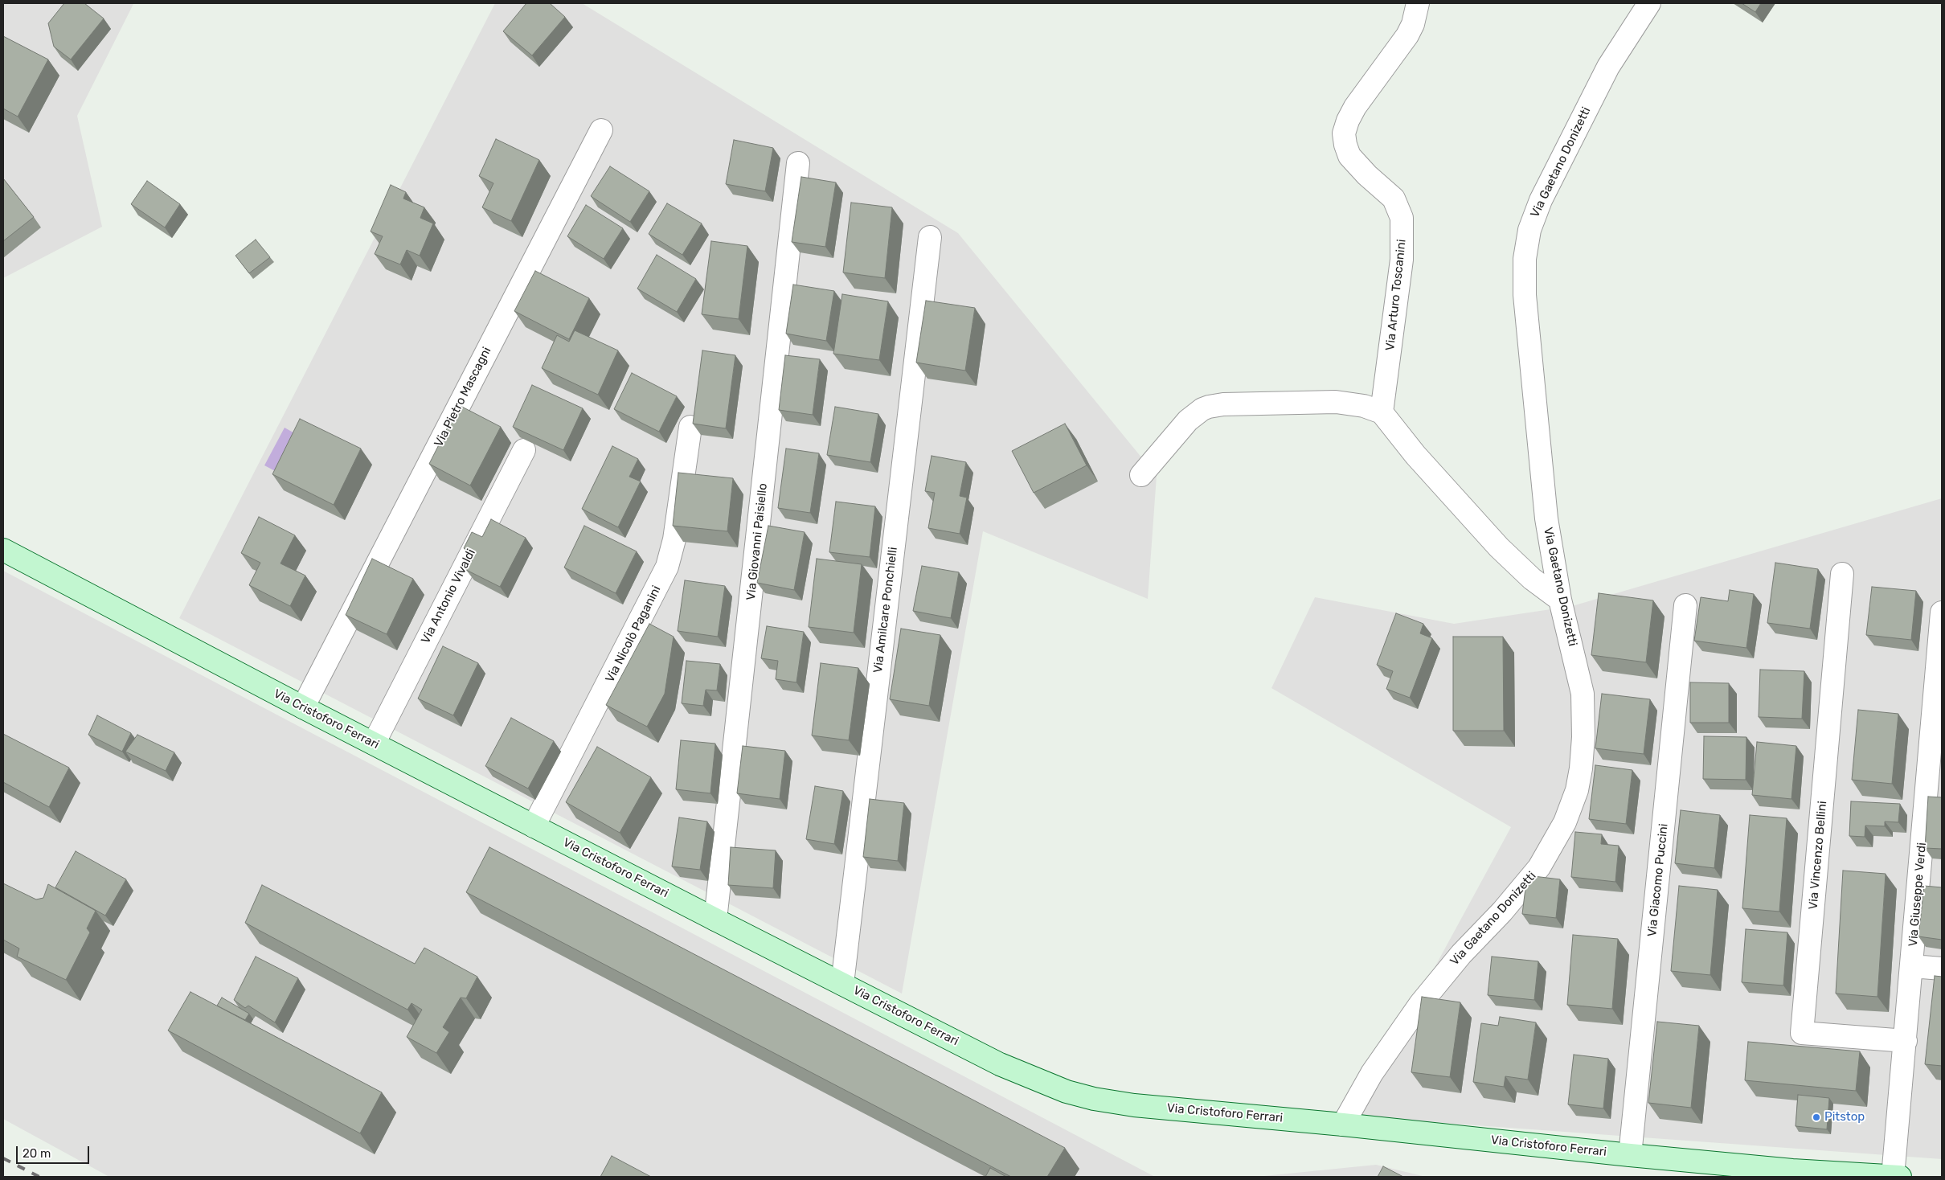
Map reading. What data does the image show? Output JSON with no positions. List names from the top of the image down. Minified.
{"streets":{"main road":["Via Cristoforo Ferrari"],"street":["Via Gaetano Donizetti","Via Arturo Toscanini","Via Pietro Mascagni","Via Giovanni Paisiello","Via Antonio Vivaldi","Via Amilcare Ponchielli","Via Nicolò Paganini","Via Vincenzo Bellini","Via Giacomo Puccini","Via Giuseppe Verdi"]},"crossings":[["Via Gaetano Donizetti","Via Cristoforo Ferrari"],["Via Pietro Mascagni","Via Cristoforo Ferrari"],["Via Giovanni Paisiello","Via Cristoforo Ferrari"],["Via Antonio Vivaldi","Via Cristoforo Ferrari"],["Via Amilcare Ponchielli","Via Cristoforo Ferrari"],["Via Nicolò Paganini","Via Cristoforo Ferrari"],["Via Cristoforo Ferrari","Via Giacomo Puccini"],["Via Cristoforo Ferrari","Via Giuseppe Verdi"],["Via Vincenzo Bellini","Via Giuseppe Verdi"]],"places":["Pitstop"],"scale_bar":"20 m"}
